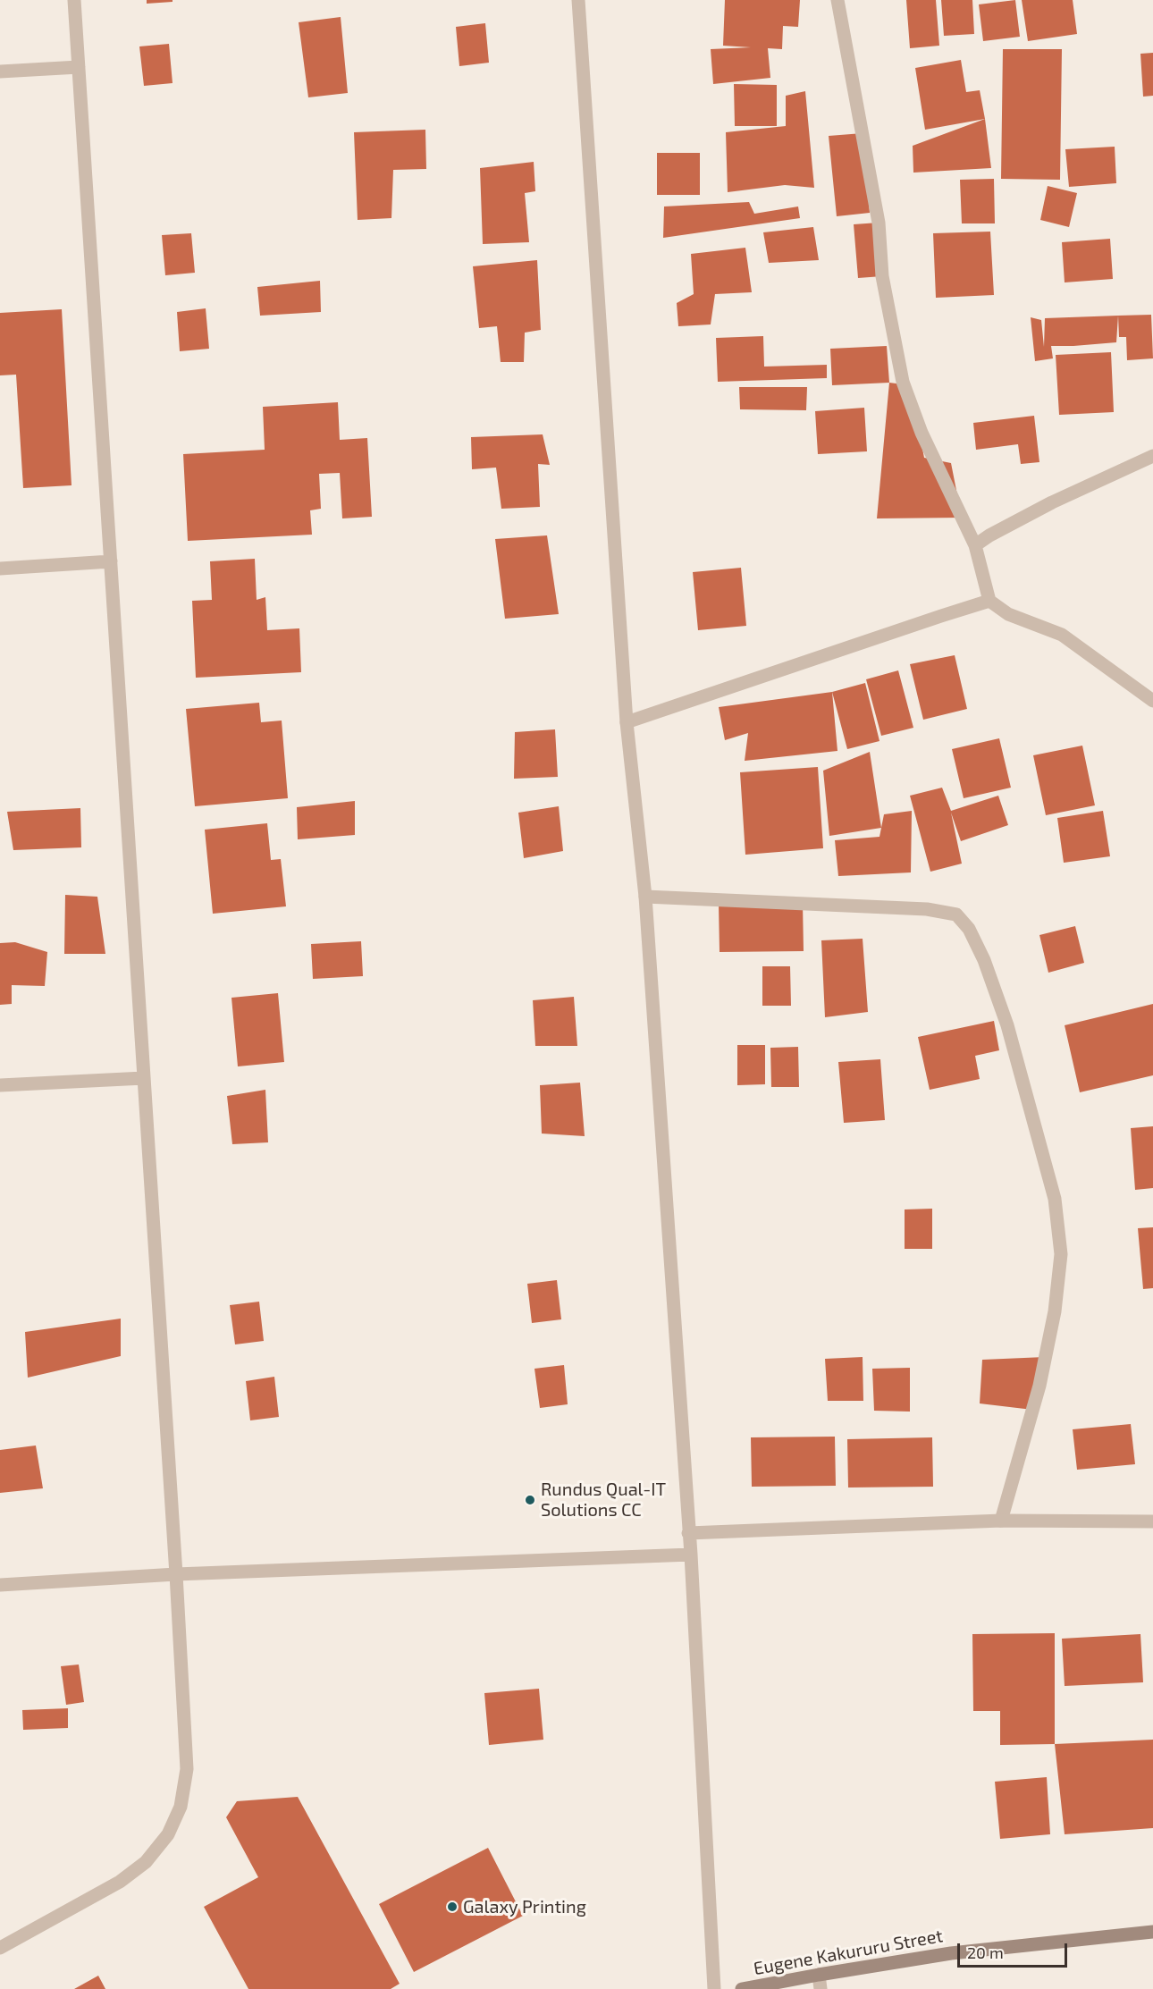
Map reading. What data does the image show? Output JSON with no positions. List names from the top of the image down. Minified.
{"streets":{"main road":["Eugene Kakururu Street"]},"places":["Rundus Qual-IT Solutions CC","Galaxy Printing"],"scale_bar":"20 m"}
